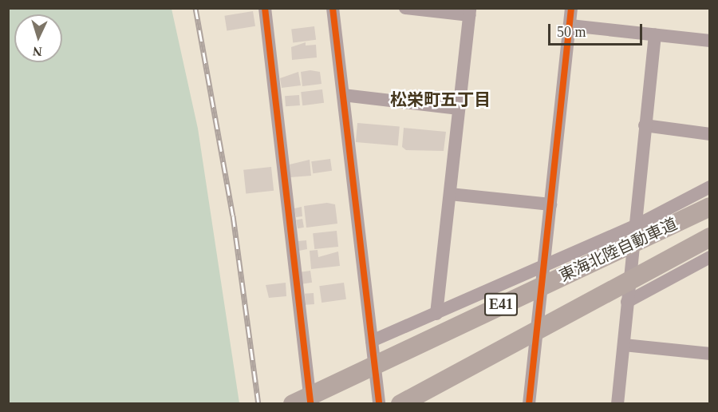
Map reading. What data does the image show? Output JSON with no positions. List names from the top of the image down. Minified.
{"streets":{"highway":["東海北陸自動車道","E41"]},"districts":["松栄町五丁目"],"scale_bar":"50 m","north":"bottom"}
